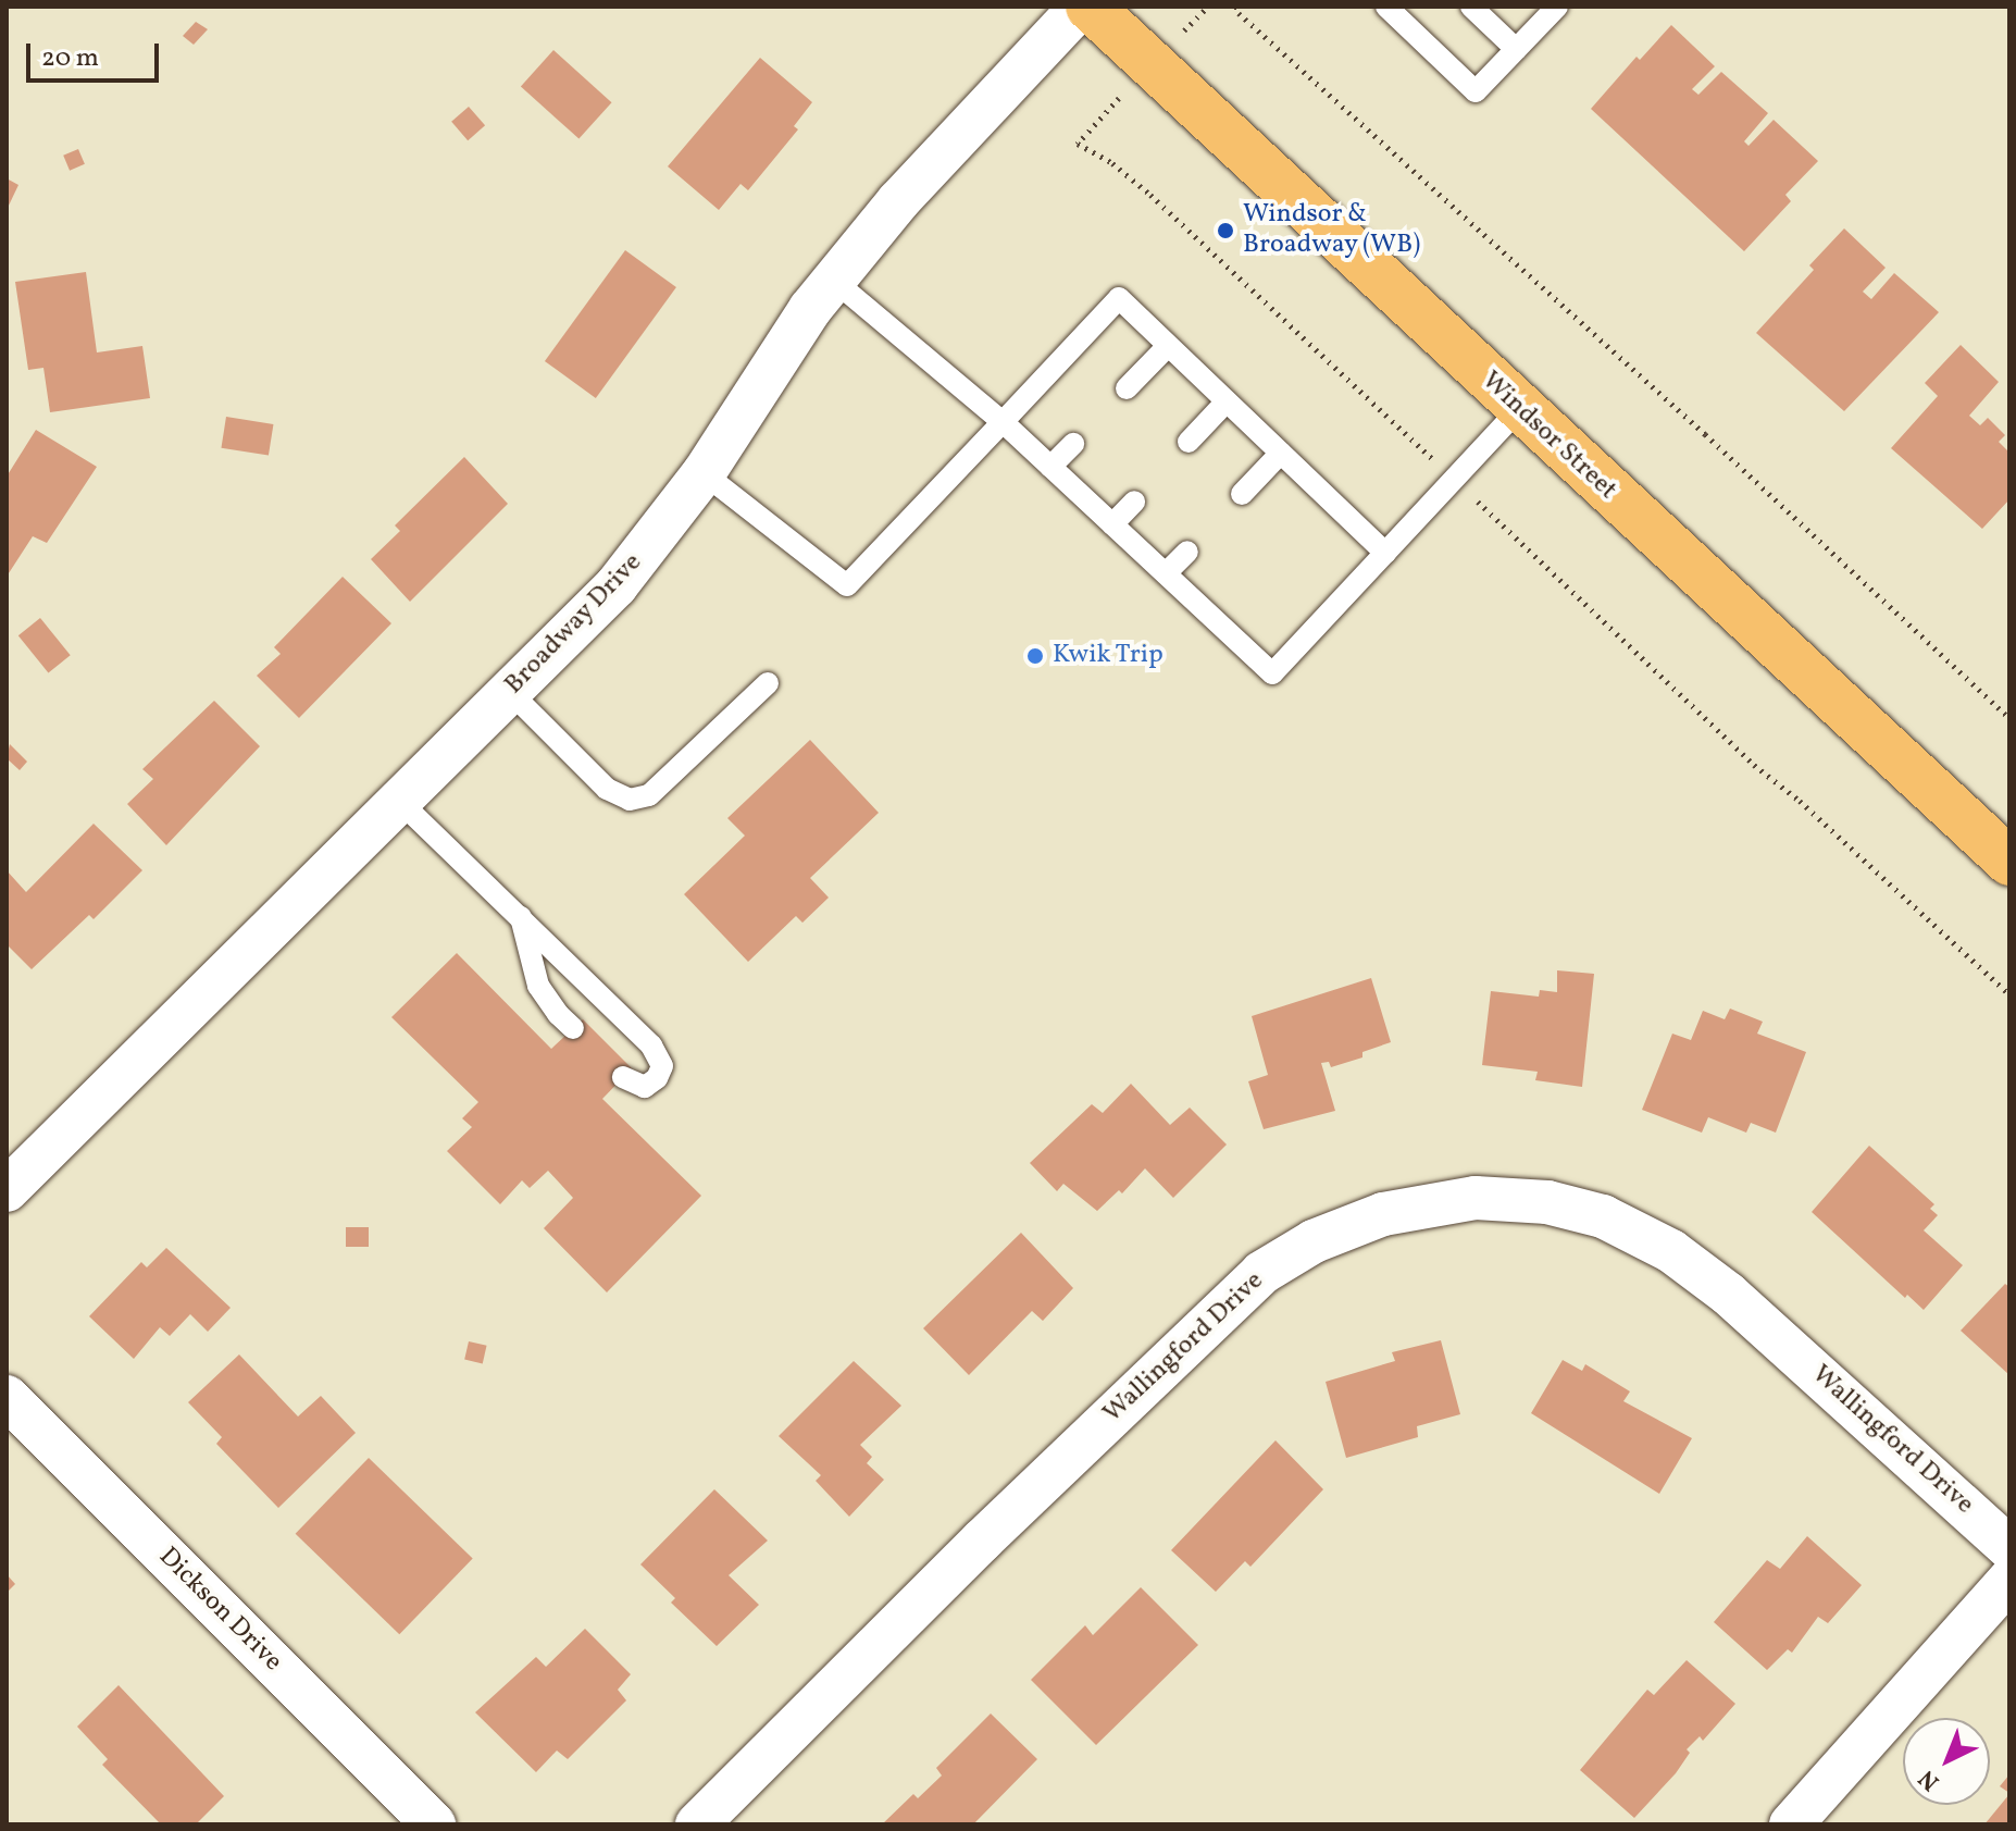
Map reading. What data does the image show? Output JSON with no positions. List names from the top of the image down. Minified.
{"streets":{"main road":["Windsor Street"],"street":["Broadway Drive","Wallingford Drive","Dickson Drive"]},"places":["Windsor & Broadway (WB)","Kwik Trip"],"scale_bar":"20 m","north":"bottom left"}
